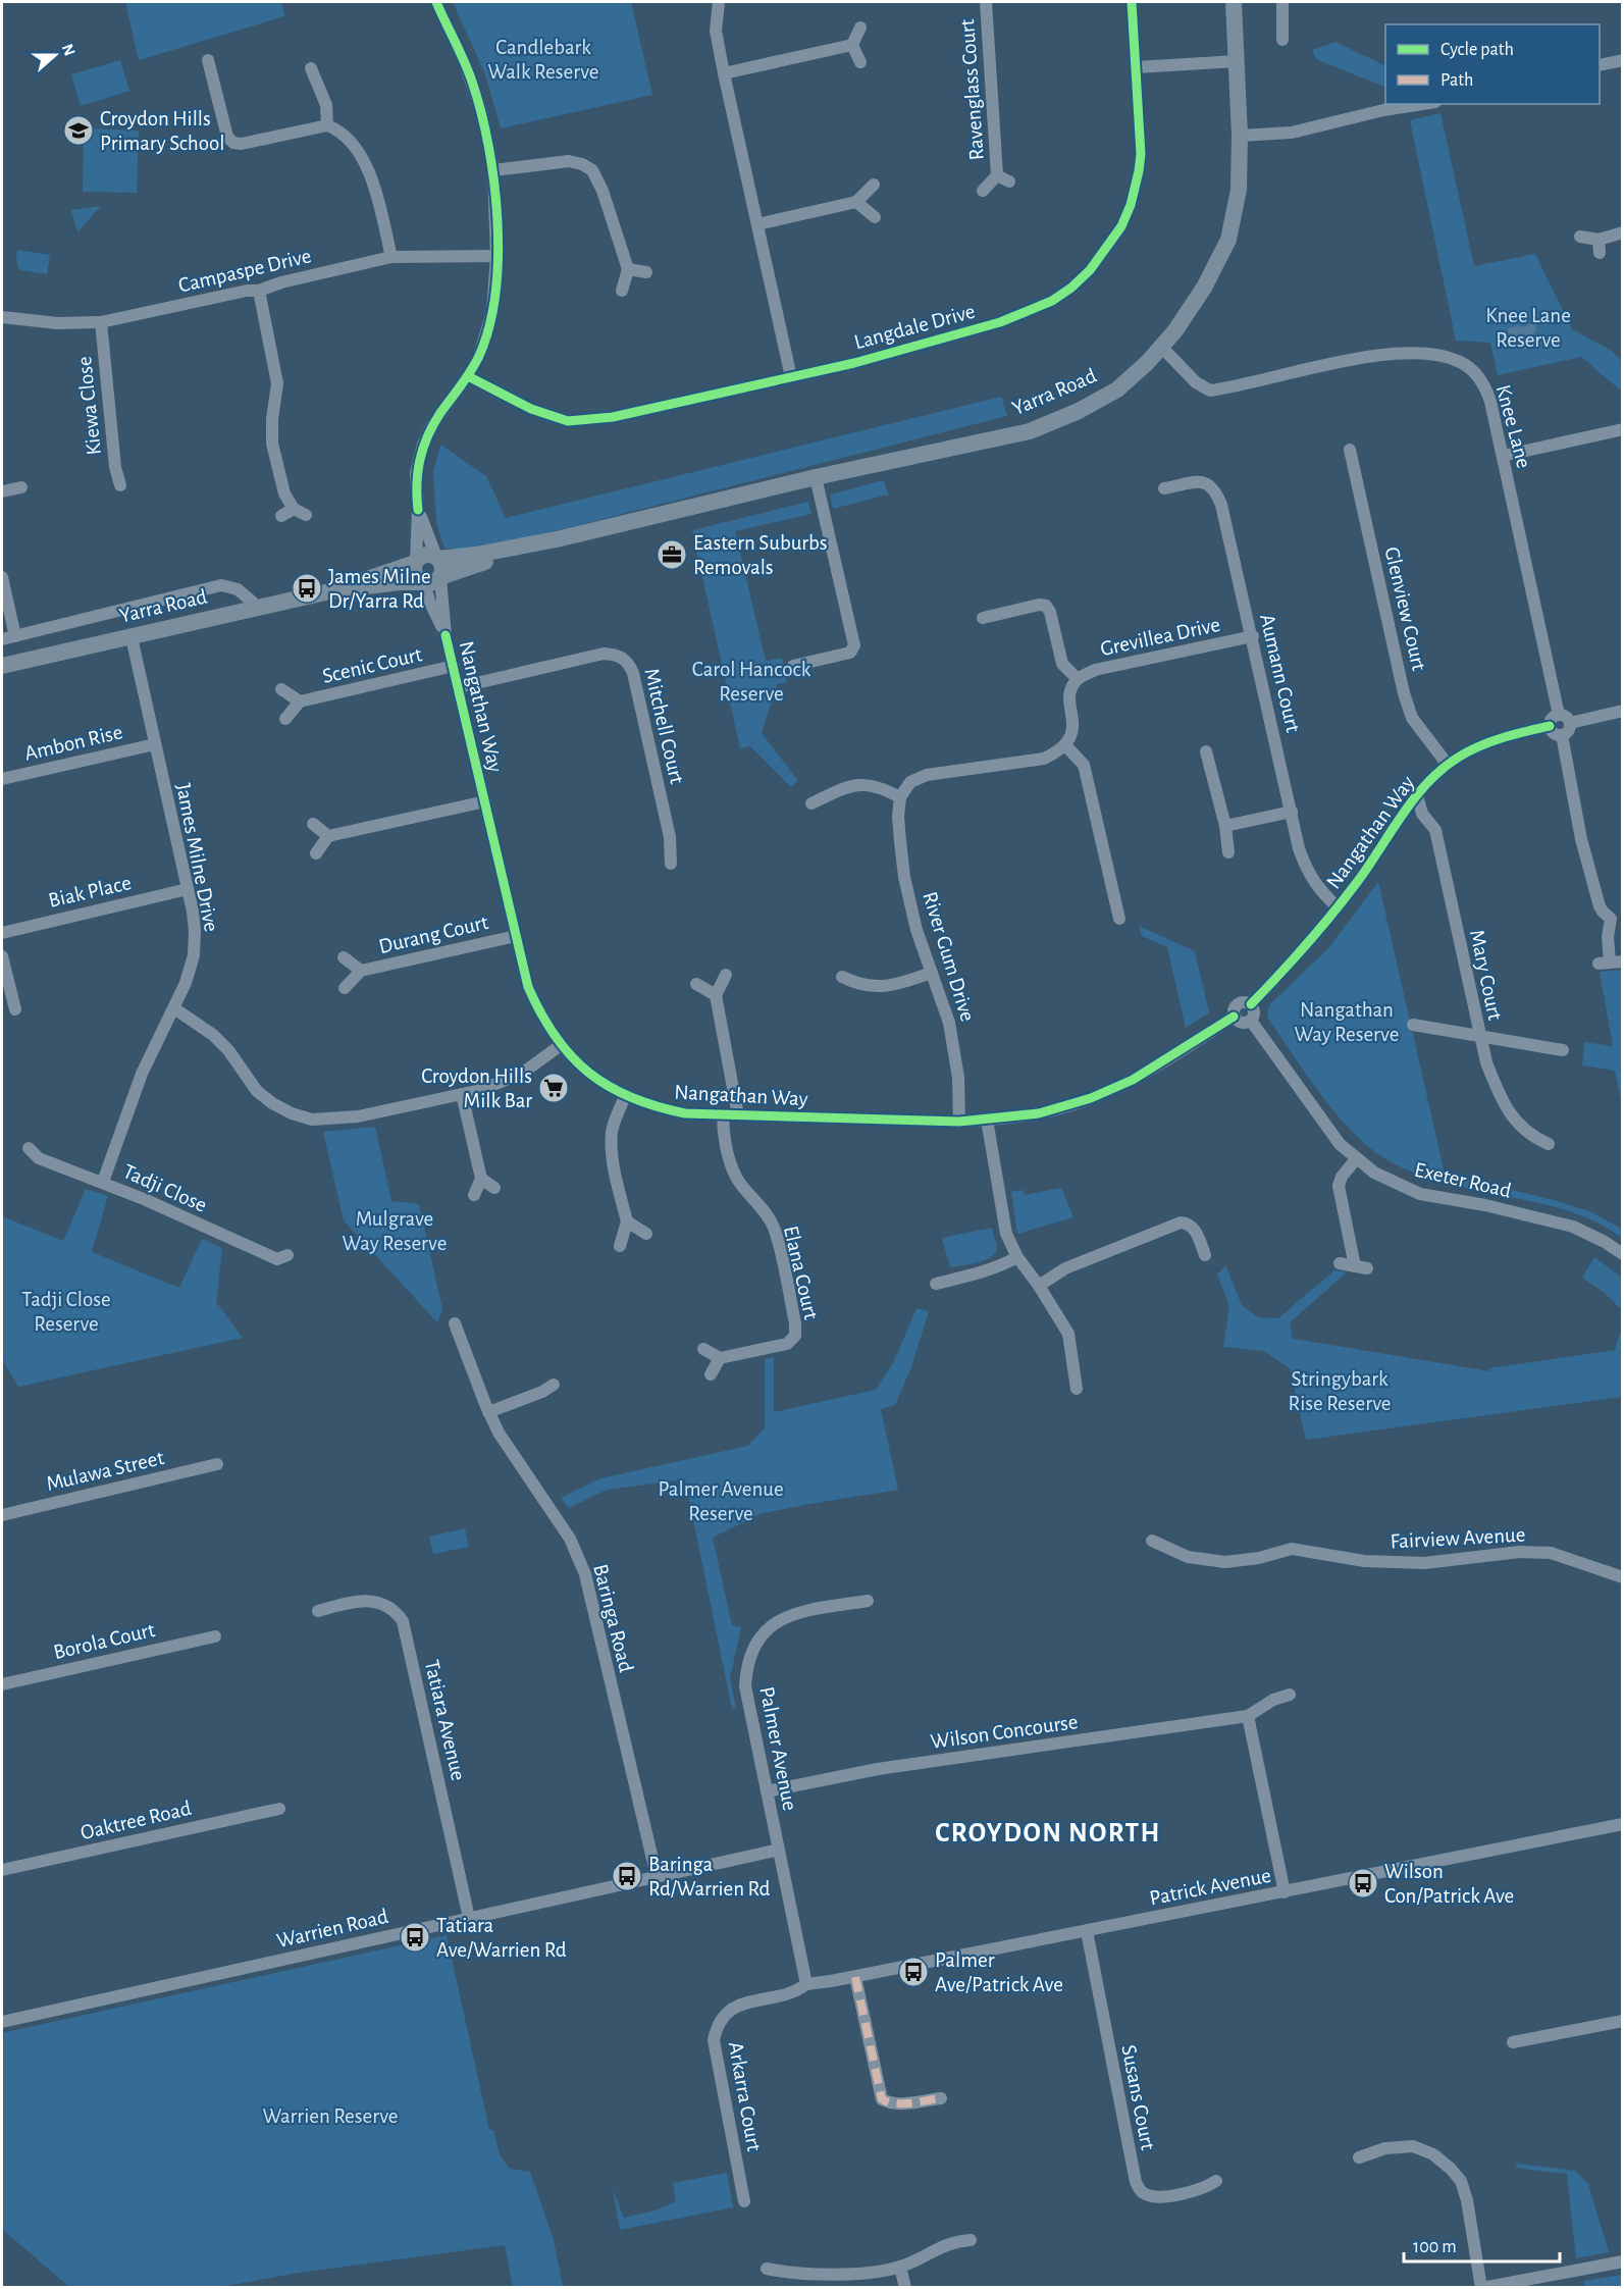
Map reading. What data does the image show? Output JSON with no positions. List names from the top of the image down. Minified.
{"streets":{"main road":["Yarra Road"],"street":["Ravenglass Court","Campaspe Drive","Langdale Drive","Kiewa Close","Knee Lane","Glenview Court","Grevillea Drive","Scenic Court","Aumann Court","Nangathan Way","Mitchell Court","Ambon Rise","James Milne Drive","Biak Place","Durang Court","River Gum Drive","Mary Court","Exeter Road","Tadji Close","Elana Court","Mulawa Street","Fairview Avenue","Baringa Road","Borola Court","Tatiara Avenue","Wilson Concourse","Palmer Avenue","Oaktree Road","Patrick Avenue","Warrien Road","Arkarra Court","Susans Court"]},"crossings":[["Campaspe Drive","Kiewa Close"],["Yarra Road","Knee Lane"],["Yarra Road","Nangathan Way"],["Yarra Road","James Milne Drive"],["Knee Lane","Nangathan Way"],["Glenview Court","Nangathan Way"],["Grevillea Drive","Aumann Court"],["Scenic Court","Nangathan Way"],["Aumann Court","Nangathan Way"],["Nangathan Way","Mitchell Court"],["Nangathan Way","Durang Court"],["Nangathan Way","River Gum Drive"],["Nangathan Way","Mary Court"],["Nangathan Way","Exeter Road"],["Nangathan Way","Elana Court"],["Ambon Rise","James Milne Drive"],["James Milne Drive","Biak Place"],["James Milne Drive","Tadji Close"],["Baringa Road","Warrien Road"],["Tatiara Avenue","Warrien Road"],["Wilson Concourse","Palmer Avenue"],["Palmer Avenue","Patrick Avenue"],["Palmer Avenue","Warrien Road"],["Palmer Avenue","Arkarra Court"],["Patrick Avenue","Arkarra Court"],["Patrick Avenue","Susans Court"]],"districts":["CROYDON NORTH"],"parks":["Candlebark Walk Reserve","Knee Lane Reserve","Carol Hancock Reserve","Nangathan Way Reserve","Mulgrave Way Reserve","Tadji Close Reserve","Stringybark Rise Reserve","Palmer Avenue Reserve","Warrien Reserve"],"places":{"school or university":["Croydon Hills Primary School"],"office":["Eastern Suburbs Removals"],"bus stop":["James Milne Dr/Yarra Rd","Baringa Rd/Warrien Rd","Wilson Con/Patrick Ave","Tatiara Ave/Warrien Rd","Palmer Ave/Patrick Ave"],"supermarket":["Croydon Hills Milk Bar"]},"legend":["Cycle path","Path"],"scale_bar":"100 m","north":"right"}
